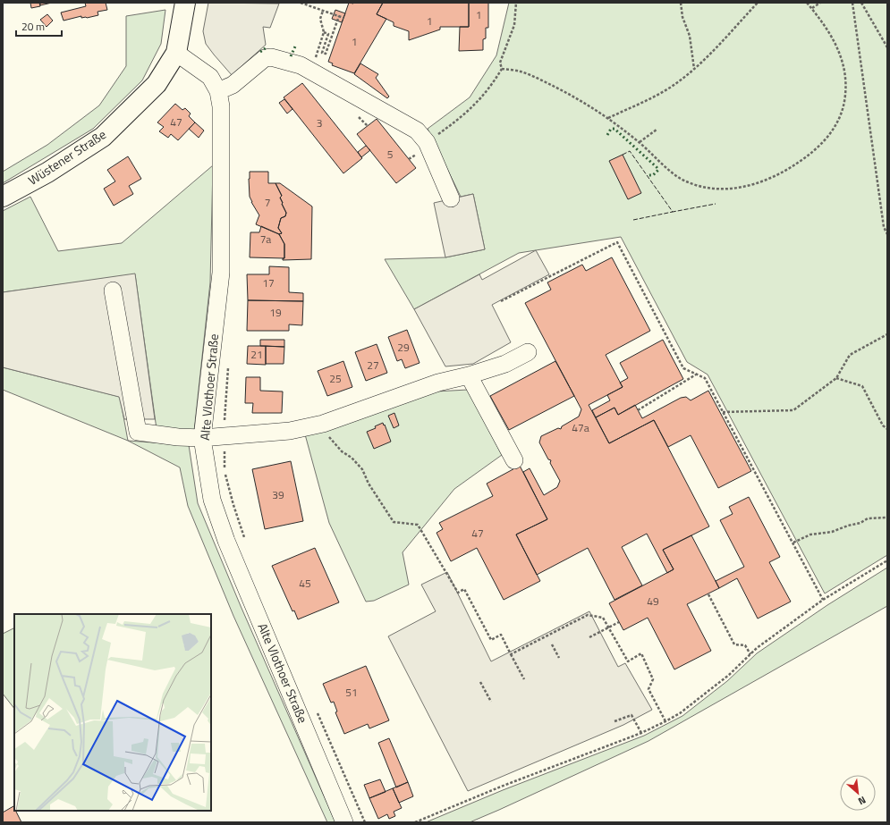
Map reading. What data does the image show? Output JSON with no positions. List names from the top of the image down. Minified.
{"streets":{"main road":["Wüstener Straße"],"street":["Alte Vlothoer Straße"]},"crossings":[["Wüstener Straße","Alte Vlothoer Straße"]],"house_numbers":["1","1","1","47","3","5","7","7a","17","19","29","21","27","25","47a","39","47","45","49","51"],"scale_bar":"20 m","north":"bottom right"}
